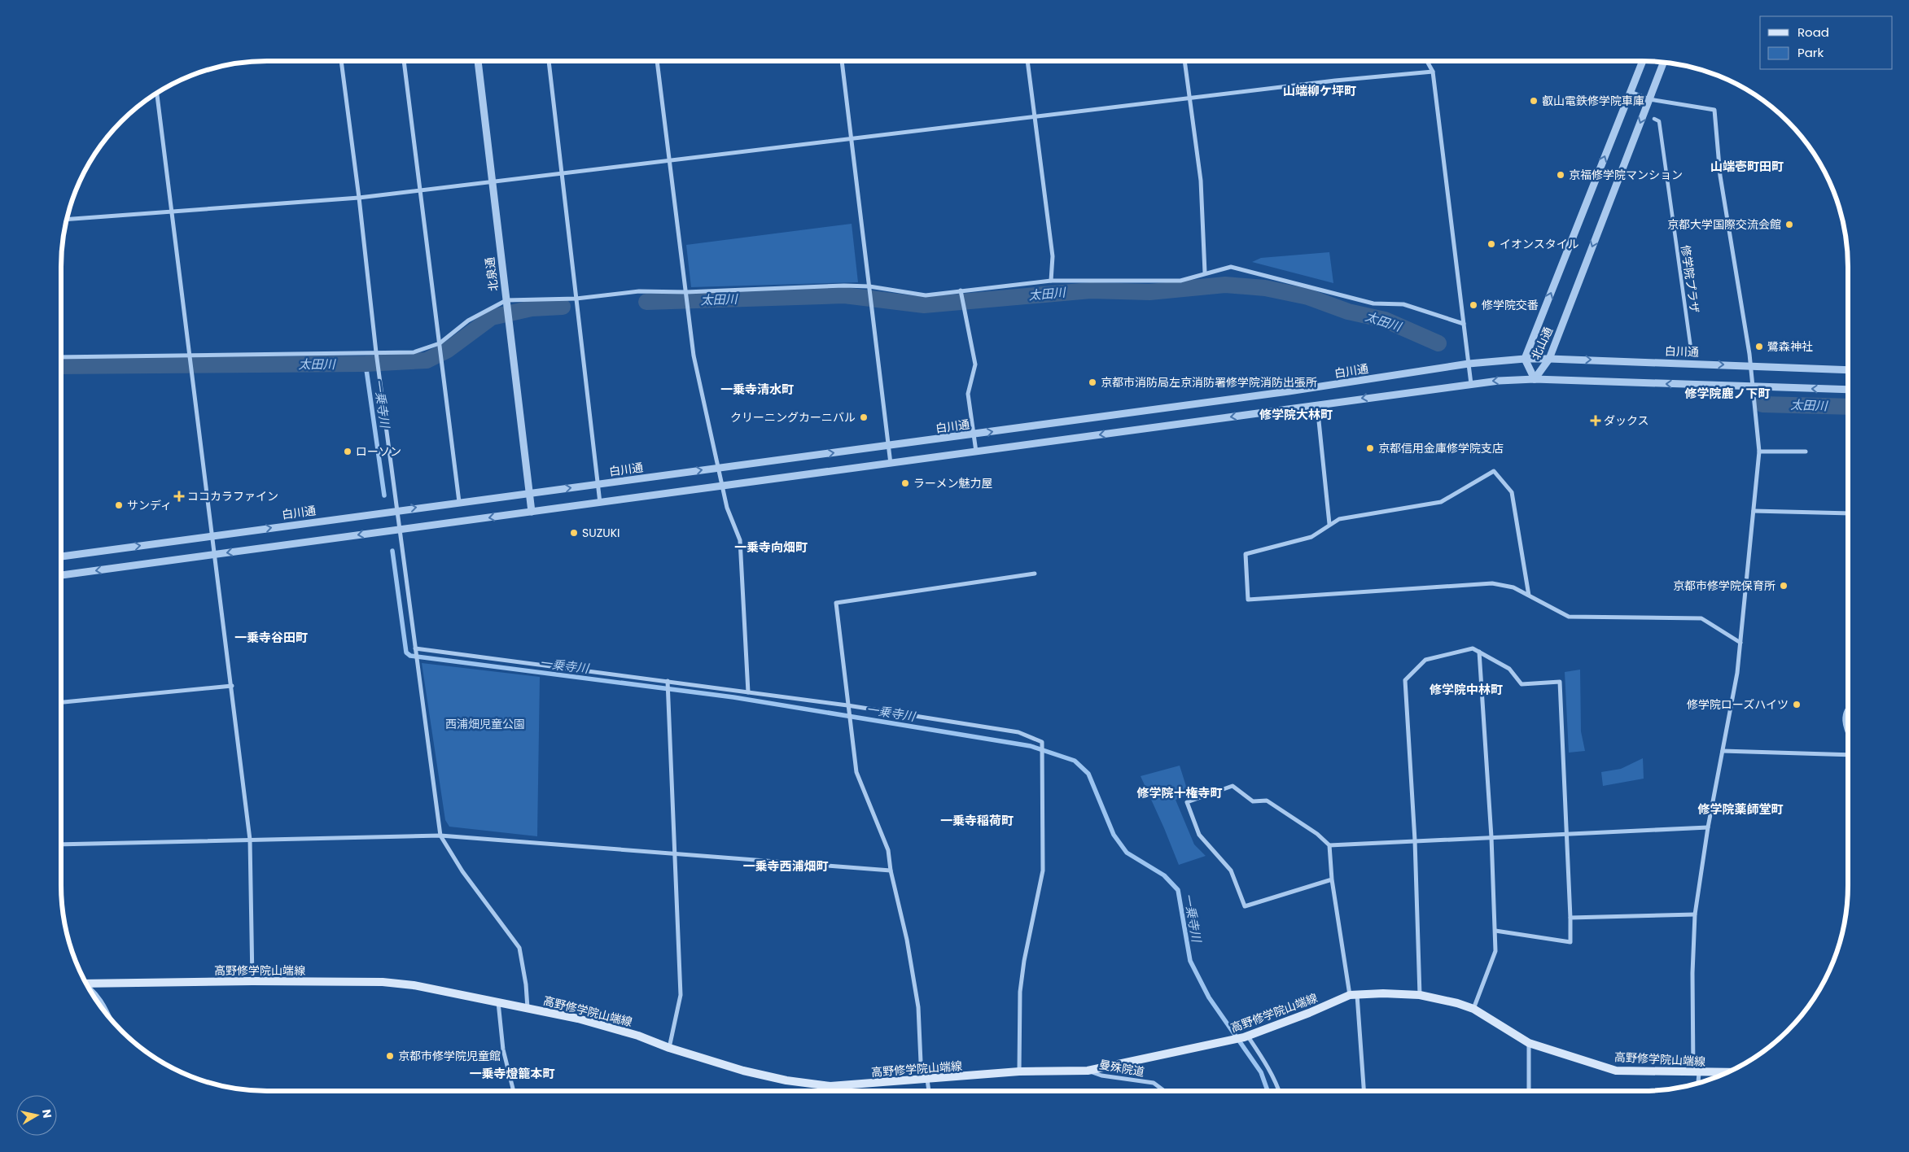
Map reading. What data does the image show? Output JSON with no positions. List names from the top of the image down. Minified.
{"streets":{"main road":["高野修学院山端線"],"street":["北泉通","修学院プラザ","北山通","白川通","曼殊院道"]},"crossings":[["北泉通","白川通"],["北山通","白川通"],["高野修学院山端線","曼殊院道"]],"districts":["山端柳ケ坪町","山端壱町田町","一乗寺清水町","修学院鹿ノ下町","修学院大林町","一乗寺向畑町","一乗寺谷田町","修学院中林町","修学院十権寺町","修学院薬師堂町","一乗寺稲荷町","一乗寺西浦畑町","一乗寺燈籠本町"],"water":["太田川","一乗寺川"],"parks":["西浦畑児童公園"],"places":{"other":["叡山電鉄修学院車庫","京福修学院マンション","京都大学国際交流会館","イオンスタイル","修学院交番","鷺森神社","京都市消防局左京消防署修学院消防出張所","クリーニングカーニバル","京都信用金庫修学院支店","ローソン","ラーメン魅力屋","サンディ","SUZUKI","京都市修学院保育所","修学院ローズハイツ","京都市修学院児童館"],"health":["ダックス","ココカラファイン"]},"legend":["Road","Park"],"north":"right"}
